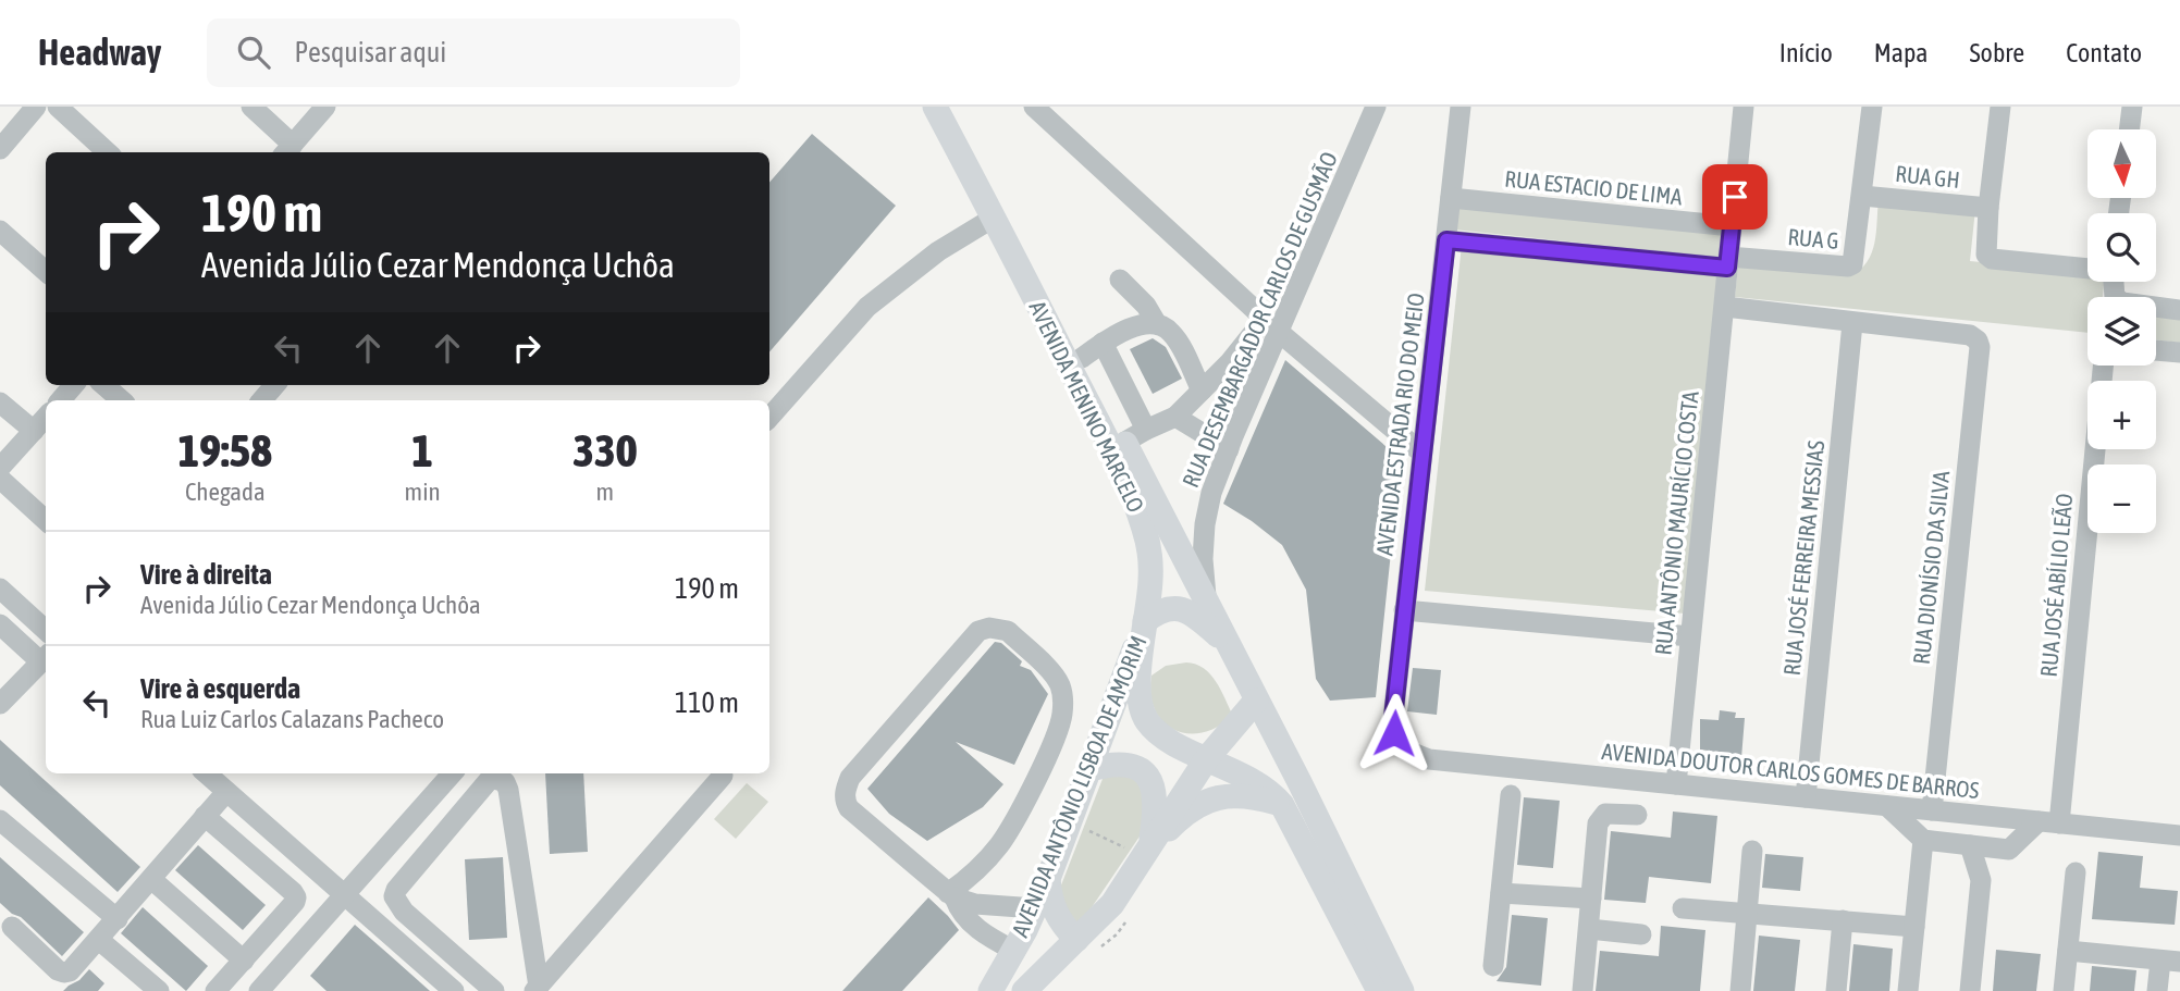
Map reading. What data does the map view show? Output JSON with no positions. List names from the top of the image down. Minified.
{"streets":{"main road":["AVENIDA MENINO MARCELO","AVENIDA ANTÔNIO LISBOA DE AMORIM"],"street":["RUA GH","RUA ESTACIO DE LIMA","RUA G","RUA DESEMBARGADOR CARLOS DE GUSMÃO","AVENIDA ESTRADA RIO DO MEIO","RUA ANTÔNIO MAURÍCIO COSTA","RUA JOSÉ FERREIRA MESSIAS","RUA DIONÍSIO DA SILVA","RUA JOSÉ ABÍLIO LEÃO","AVENIDA DOUTOR CARLOS GOMES DE BARROS"]},"crossings":[["RUA GH","RUA G"],["RUA ESTACIO DE LIMA","AVENIDA ESTRADA RIO DO MEIO"],["RUA ESTACIO DE LIMA","RUA ANTÔNIO MAURÍCIO COSTA"],["RUA G","AVENIDA ESTRADA RIO DO MEIO"],["RUA G","RUA ANTÔNIO MAURÍCIO COSTA"],["RUA DESEMBARGADOR CARLOS DE GUSMÃO","AVENIDA MENINO MARCELO"],["AVENIDA MENINO MARCELO","AVENIDA ANTÔNIO LISBOA DE AMORIM"],["AVENIDA ESTRADA RIO DO MEIO","AVENIDA DOUTOR CARLOS GOMES DE BARROS"],["RUA ANTÔNIO MAURÍCIO COSTA","AVENIDA DOUTOR CARLOS GOMES DE BARROS"],["RUA JOSÉ FERREIRA MESSIAS","RUA DIONÍSIO DA SILVA"],["RUA JOSÉ FERREIRA MESSIAS","AVENIDA DOUTOR CARLOS GOMES DE BARROS"],["RUA DIONÍSIO DA SILVA","AVENIDA DOUTOR CARLOS GOMES DE BARROS"],["RUA JOSÉ ABÍLIO LEÃO","AVENIDA DOUTOR CARLOS GOMES DE BARROS"]],"north":"bottom","page":{"header":"Headway","search":"Pesquisar aqui","nav":["Início","Mapa","Sobre","Contato"],"map_buttons":["+","−"],"turn":["190 m","Avenida Júlio Cezar Mendonça Uchôa"],"eta":["19:58","Chegada","1","min","330","m"],"list":[{"name":"Vire à direita","note":"Avenida Júlio Cezar Mendonça Uchôa","value":"190 m"},{"name":"Vire à esquerda","note":"Rua Luiz Carlos Calazans Pacheco","value":"110 m"}]}}
